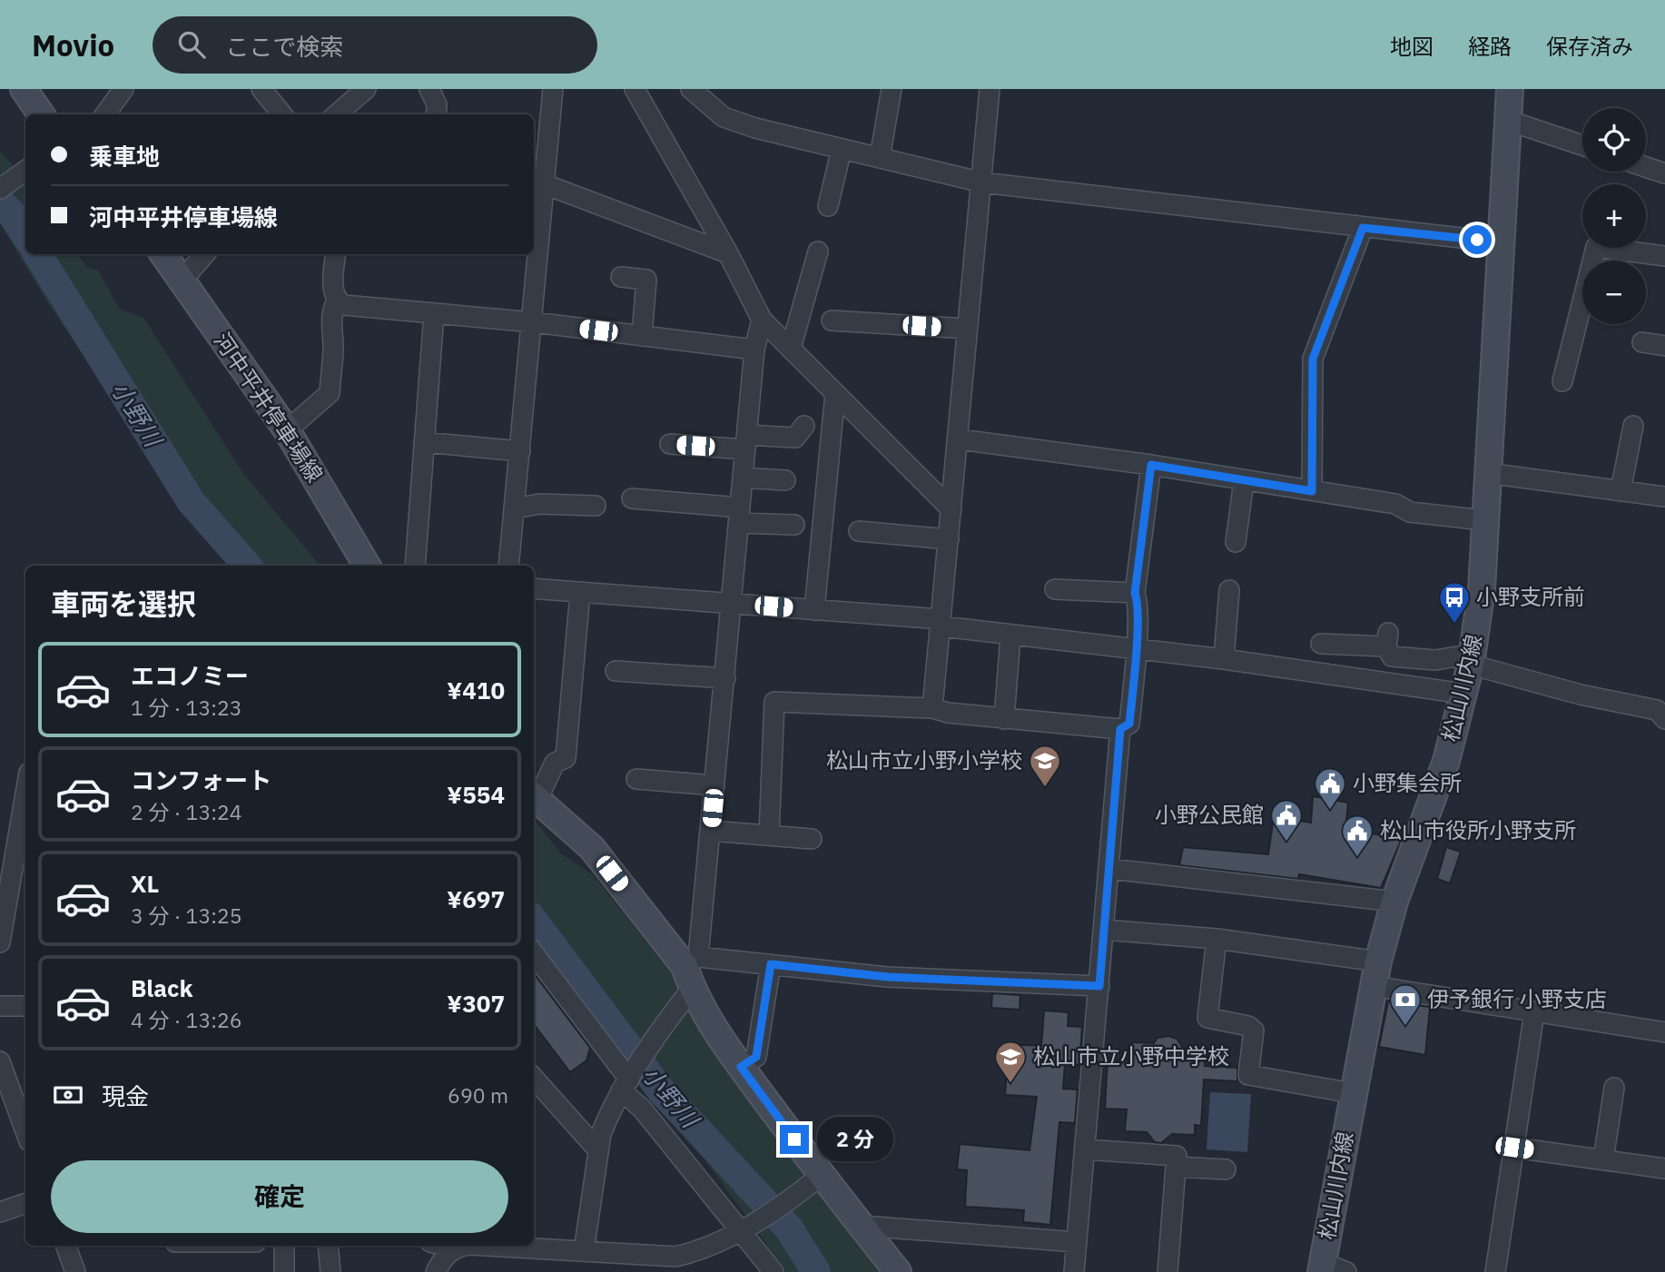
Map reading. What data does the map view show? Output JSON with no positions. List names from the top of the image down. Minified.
{"streets":{"main road":["河中平井停車場線","松山川内線"]},"water":["小野川"],"places":{"bus stop":["小野支所前"],"school or university":["松山市立小野小学校","松山市立小野中学校"],"public building":["小野集会所","小野公民館","松山市役所小野支所"],"bank":["伊予銀行 小野支店"]},"page":{"header":"Movio","search":"ここで検索","nav":["地図","経路","保存済み"],"map_buttons":["+","−"],"banner":["乗車地","河中平井停車場線"],"heading":"車両を選択","list":[{"name":"エコノミー","note":"1 分 · 13:23","value":"¥410"},{"name":"コンフォート","note":"2 分 · 13:24","value":"¥554"},{"name":"XL","note":"3 分 · 13:25","value":"¥697"},{"name":"Black","note":"4 分 · 13:26","value":"¥307"}],"pay":["現金","690 m"],"bubble":"2 分","buttons":"確定"}}
